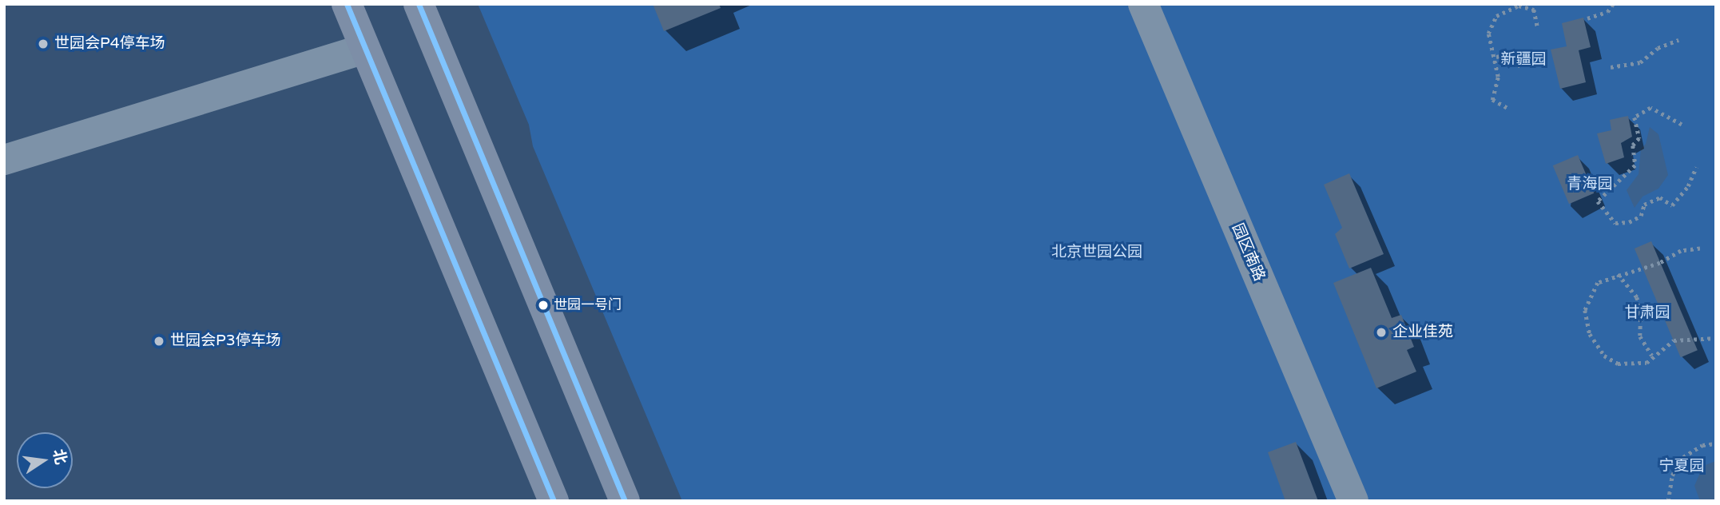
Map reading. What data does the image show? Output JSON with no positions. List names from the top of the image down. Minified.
{"streets":{"street":["园区南路"]},"parks":["新疆园","青海园","北京世园公园","甘肃园","宁夏园"],"places":["世园会P4停车场","世园一号门","企业佳苑","世园会P3停车场"],"north":"right"}
